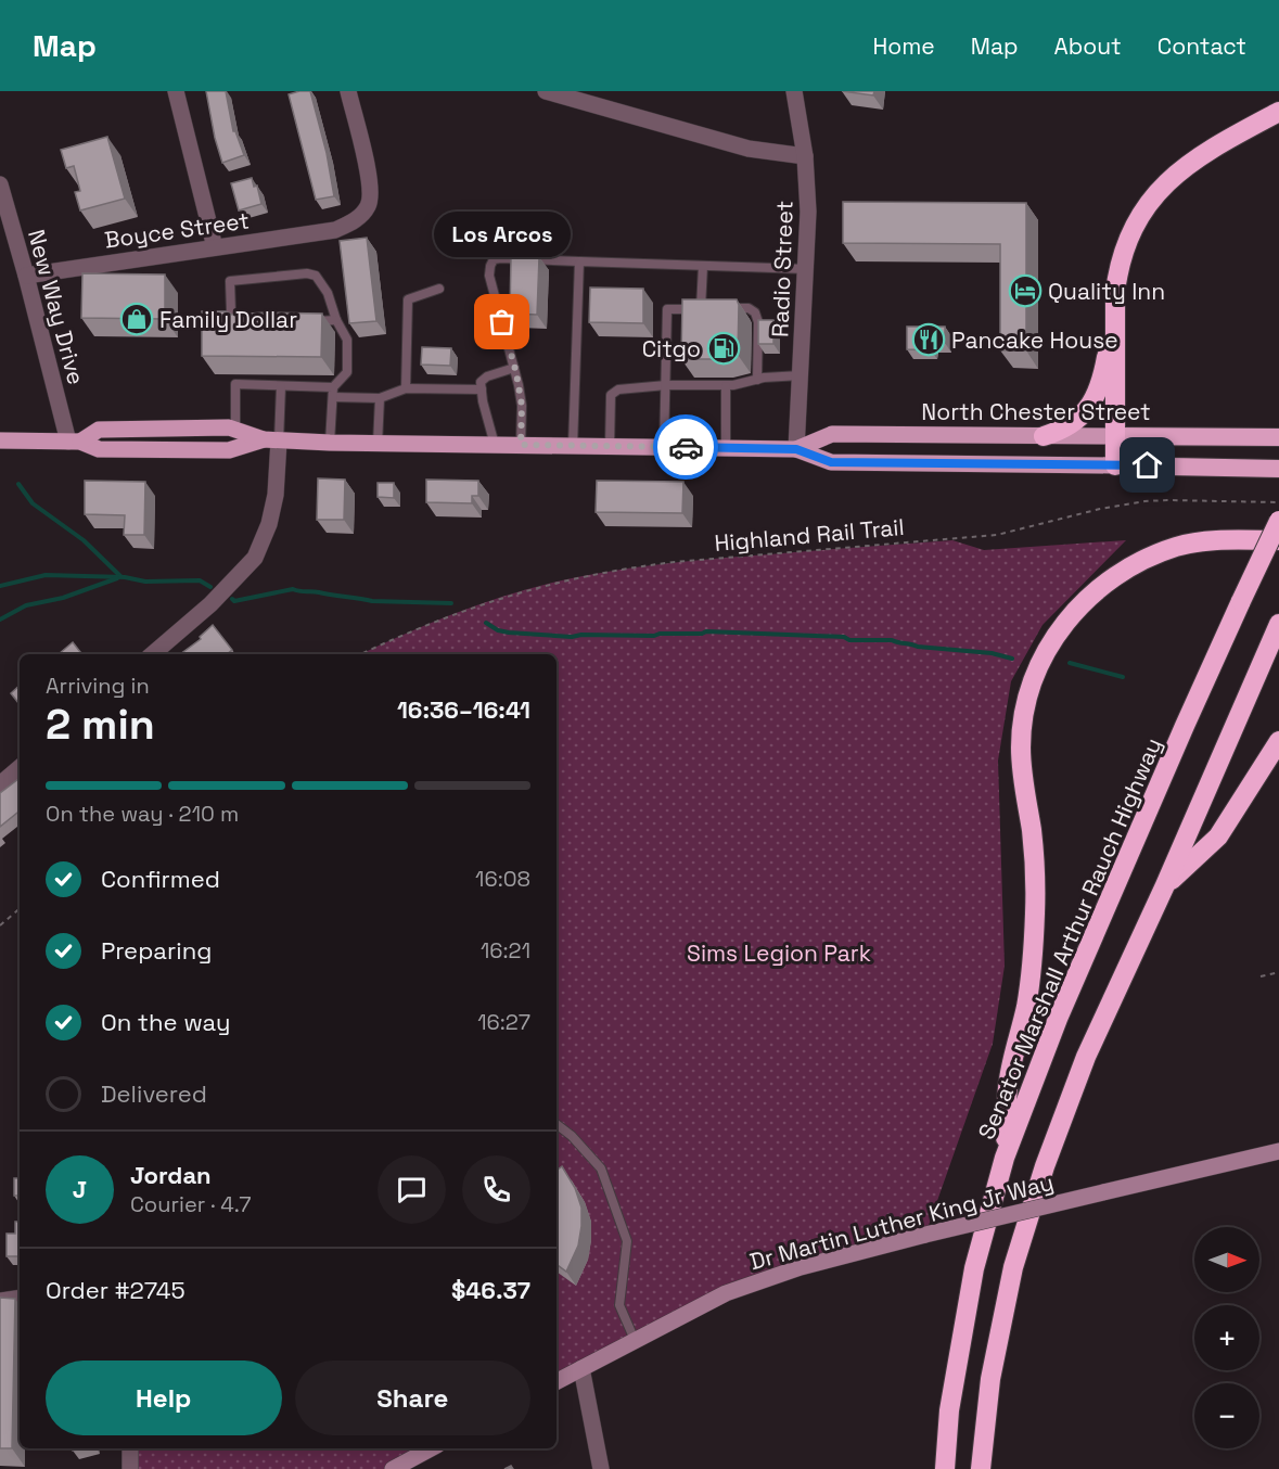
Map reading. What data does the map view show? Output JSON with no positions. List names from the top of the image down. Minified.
{"streets":{"highway":["North Chester Street","Senator Marshall Arthur Rauch Highway"],"main road":["Dr Martin Luther King Jr Way"],"street":["Boyce Street","Radio Street","New Way Drive"],"path":["Highland Rail Trail"]},"crossings":[["Boyce Street","New Way Drive"],["Radio Street","North Chester Street"],["New Way Drive","North Chester Street"]],"parks":["Sims Legion Park"],"places":{"hotel":["Quality Inn"],"shop":["Family Dollar"],"other":["Los Arcos"],"restaurant":["Pancake House"],"fuel station":["Citgo"]},"north":"right","page":{"header":"Map","nav":["Home","Map","About","Contact"],"bubble":"Los Arcos","heading":["2 min","Arriving in","16:36–16:41"],"panel":["Jordan","Courier · 4.7","Order #2745","$46.37"],"bar":"On the way · 210 m","list":[["Confirmed","16:08"],["Preparing","16:21"],["On the way","16:27"],"Delivered"],"round":"J","map_buttons":["+","−"],"buttons":["Help","Share"]}}
